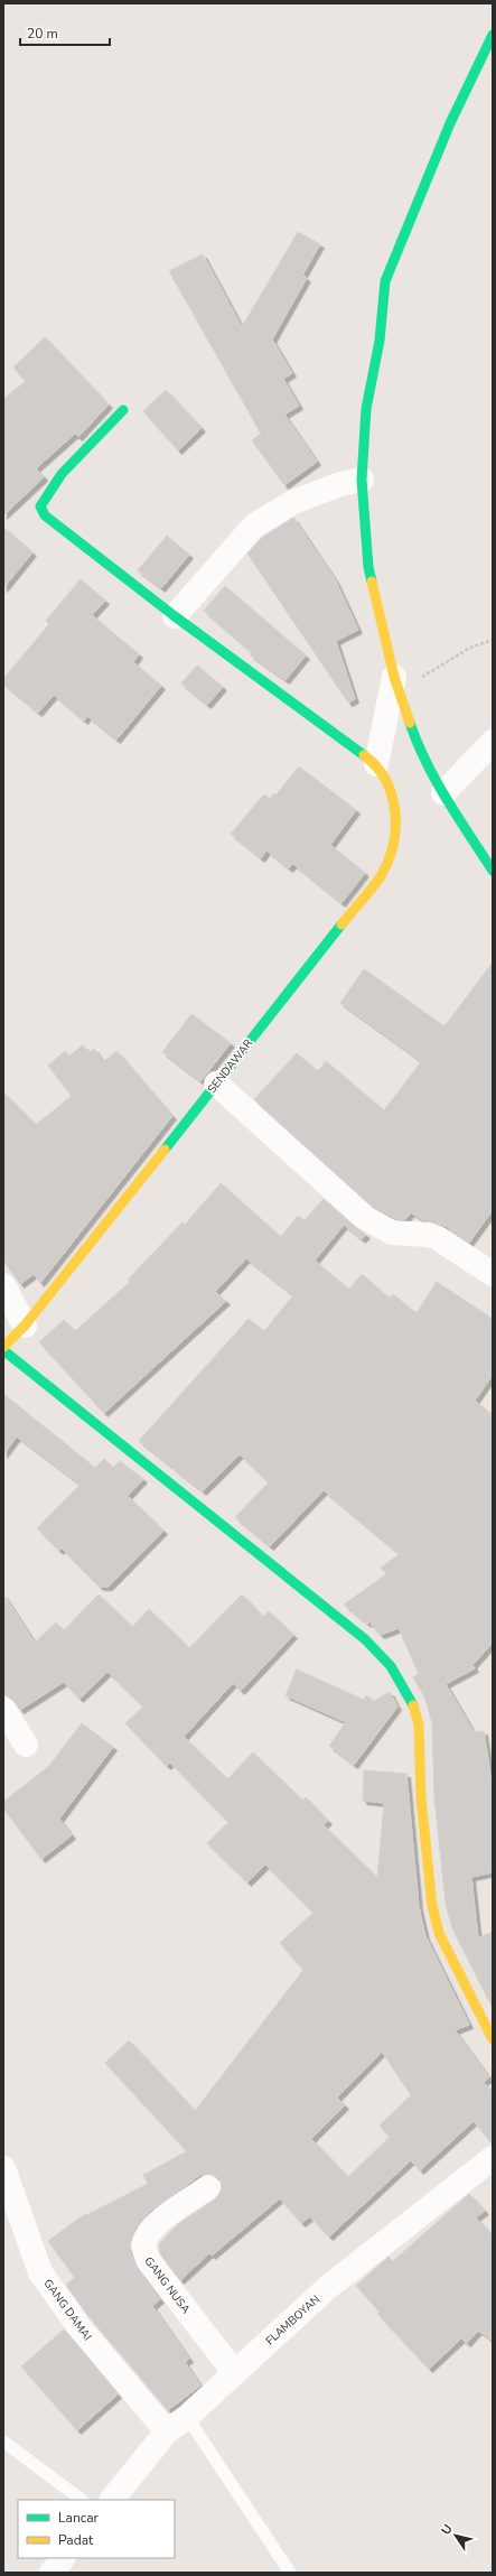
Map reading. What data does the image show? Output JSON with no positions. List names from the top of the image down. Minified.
{"streets":{"street":["SENDAWAR","GANG NUSA","GANG DAMAI","FLAMBOYAN"]},"crossings":[["GANG NUSA","FLAMBOYAN"],["GANG DAMAI","FLAMBOYAN"]],"legend":["Lancar","Padat"],"scale_bar":"20 m","north":"top left"}
